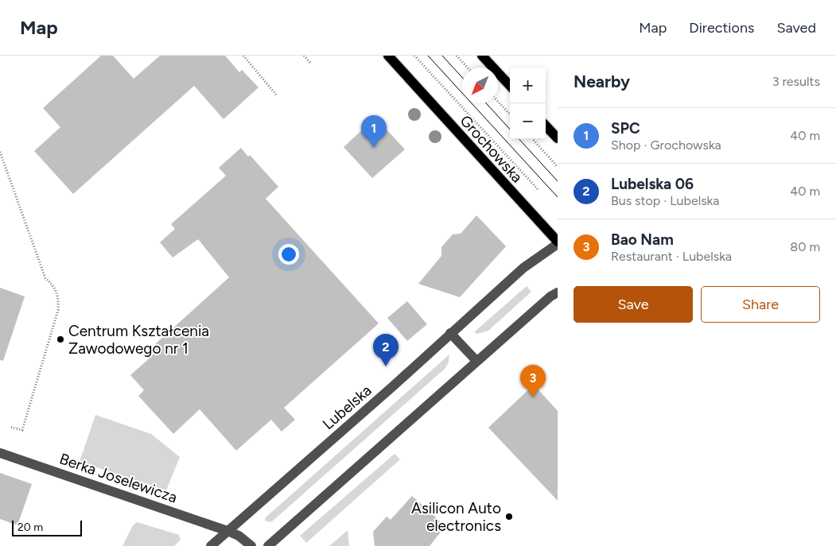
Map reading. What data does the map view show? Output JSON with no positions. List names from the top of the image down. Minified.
{"streets":{"main road":["Grochowska"],"street":["Lubelska","Berka Joselewicza"]},"crossings":[["Grochowska","Lubelska"],["Lubelska","Berka Joselewicza"]],"places":["Centrum Kształcenia Zawodowego nr 1","Asilicon Auto electronics"],"scale_bar":"20 m","north":"bottom left","page":{"header":"Map","nav":["Map","Directions","Saved"],"heading":["Nearby","3 results"],"map_buttons":["+","−"],"list":[{"mark":"1","name":"SPC","note":"Shop · Grochowska","value":"40 m"},{"mark":"2","name":"Lubelska 06","note":"Bus stop · Lubelska","value":"40 m"},{"mark":"3","name":"Bao Nam","note":"Restaurant · Lubelska","value":"80 m"}],"pins":["1","2","3"],"buttons":["Save","Share"],"scale":"20 m"}}
